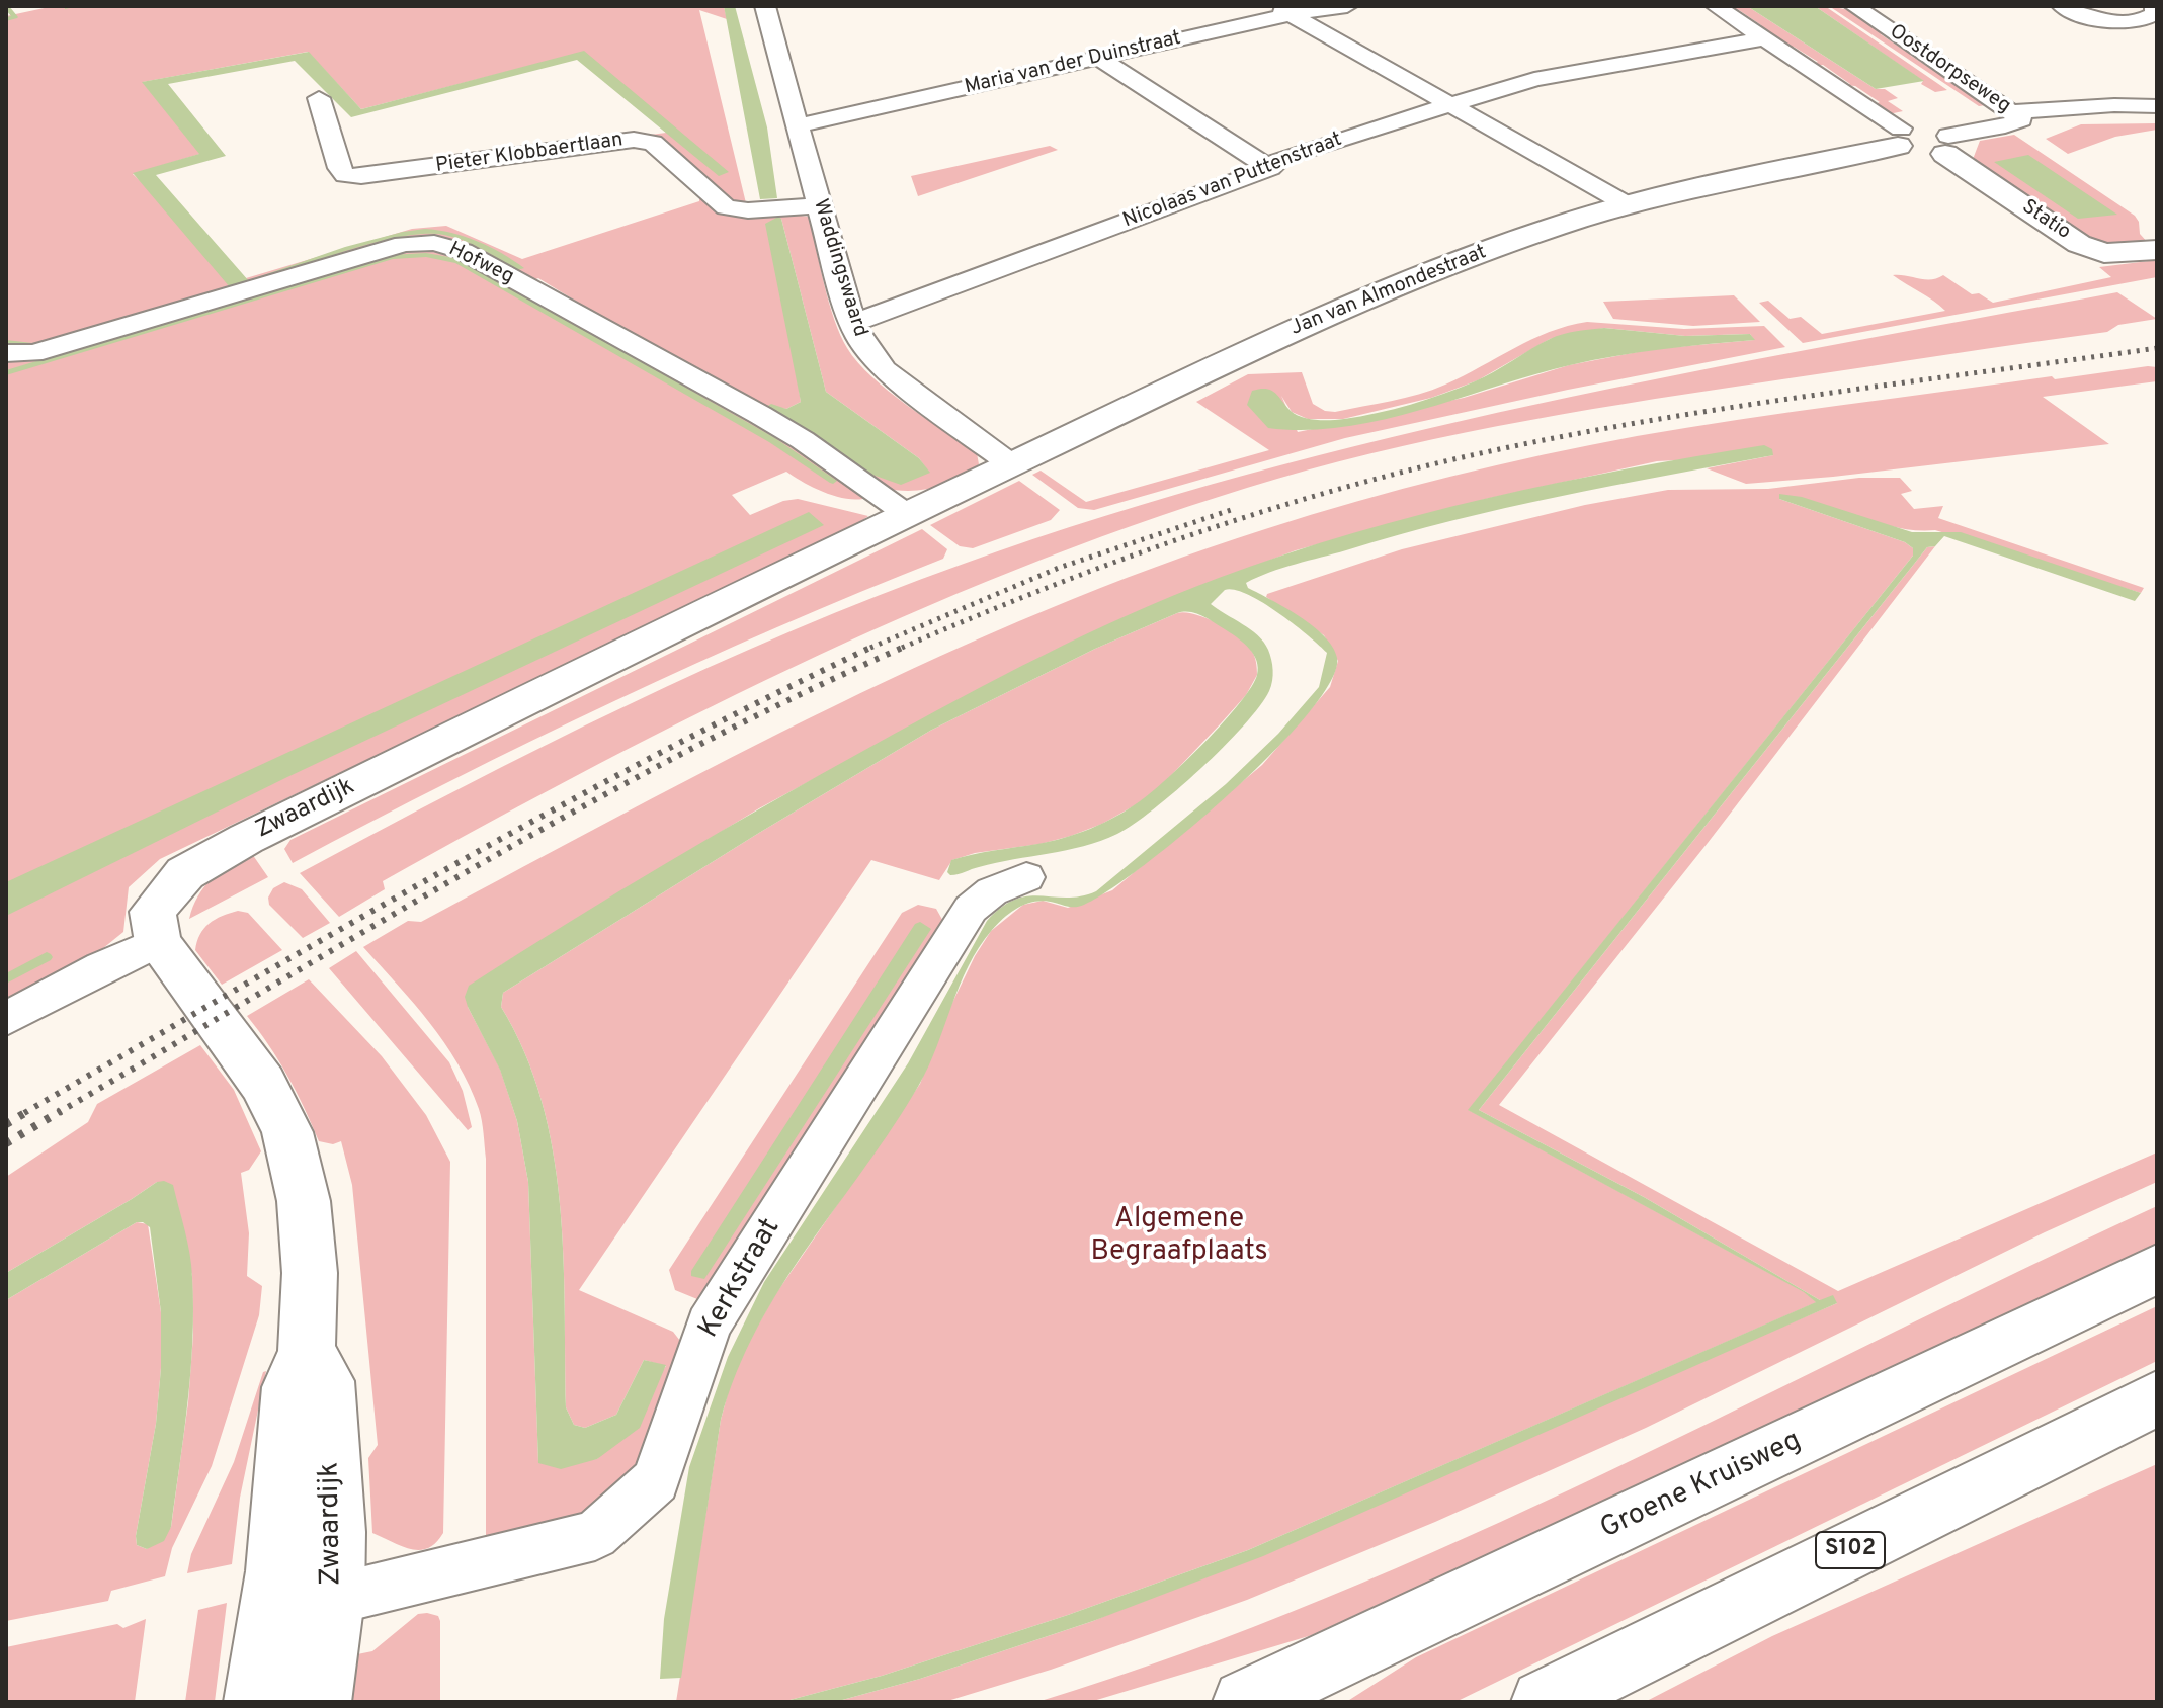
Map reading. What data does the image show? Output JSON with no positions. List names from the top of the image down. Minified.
{"streets":{"street":["Maria van der Duinstraat","Oostdorpseweg","Pieter Klobbaertlaan","Nicolaas van Puttenstraat","Statio","Hofweg","Waddingswaard","Jan van Almondestraat","Zwaardijk","Kerkstraat","Groene Kruisweg","S102"]},"crossings":[["Maria van der Duinstraat","Waddingswaard"],["Oostdorpseweg","Statio"],["Pieter Klobbaertlaan","Waddingswaard"],["Nicolaas van Puttenstraat","Waddingswaard"],["Hofweg","Jan van Almondestraat"],["Hofweg","Zwaardijk"],["Waddingswaard","Jan van Almondestraat"],["Jan van Almondestraat","Zwaardijk"],["Zwaardijk","Kerkstraat"]],"parks":["Algemene Begraafplaats"]}
